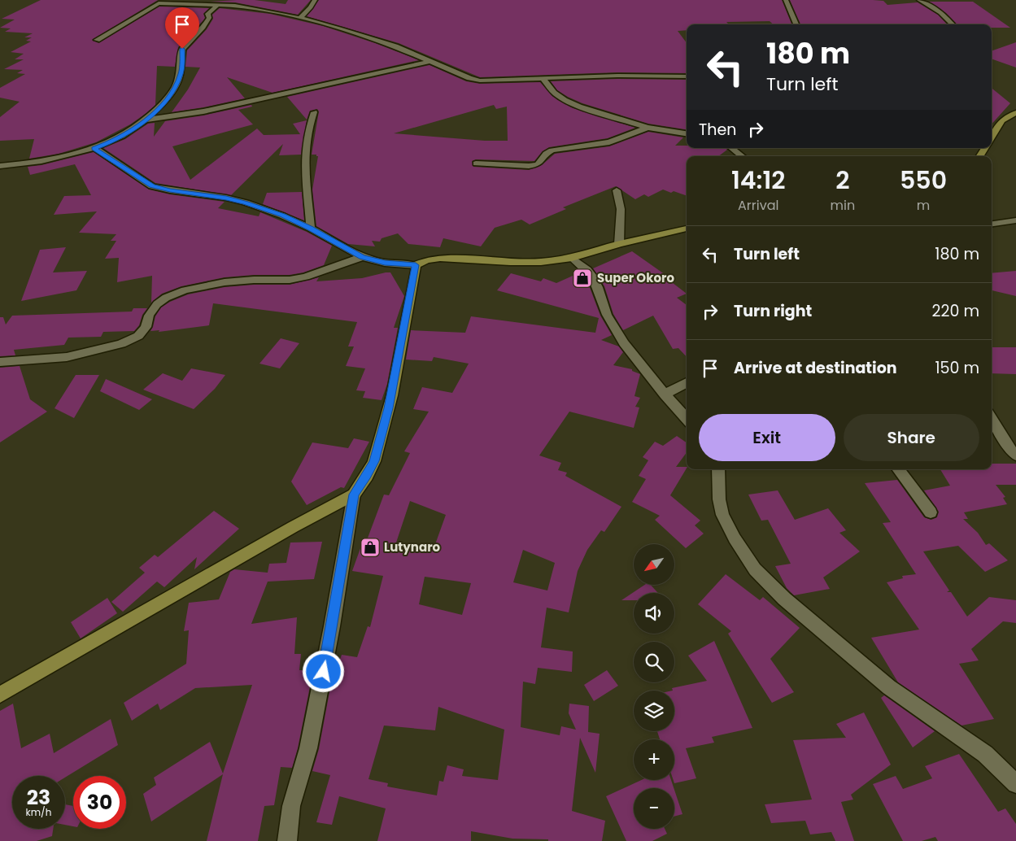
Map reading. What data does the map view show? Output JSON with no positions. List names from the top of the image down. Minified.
{"places":{"shop":["Super Okoro","Lutynaro"]},"north":"bottom left","page":{"turn":["180 m","Turn left"],"then":"Then","eta":["14:12","Arrival","2","min","550","m"],"list":[{"name":"Turn left","value":"180 m"},{"name":"Turn right","value":"220 m"},{"name":"Arrive at destination","value":"150 m"}],"buttons":["Exit","Share"],"map_buttons":["+","−"],"speed":"23 km/h","limit":"30"}}
